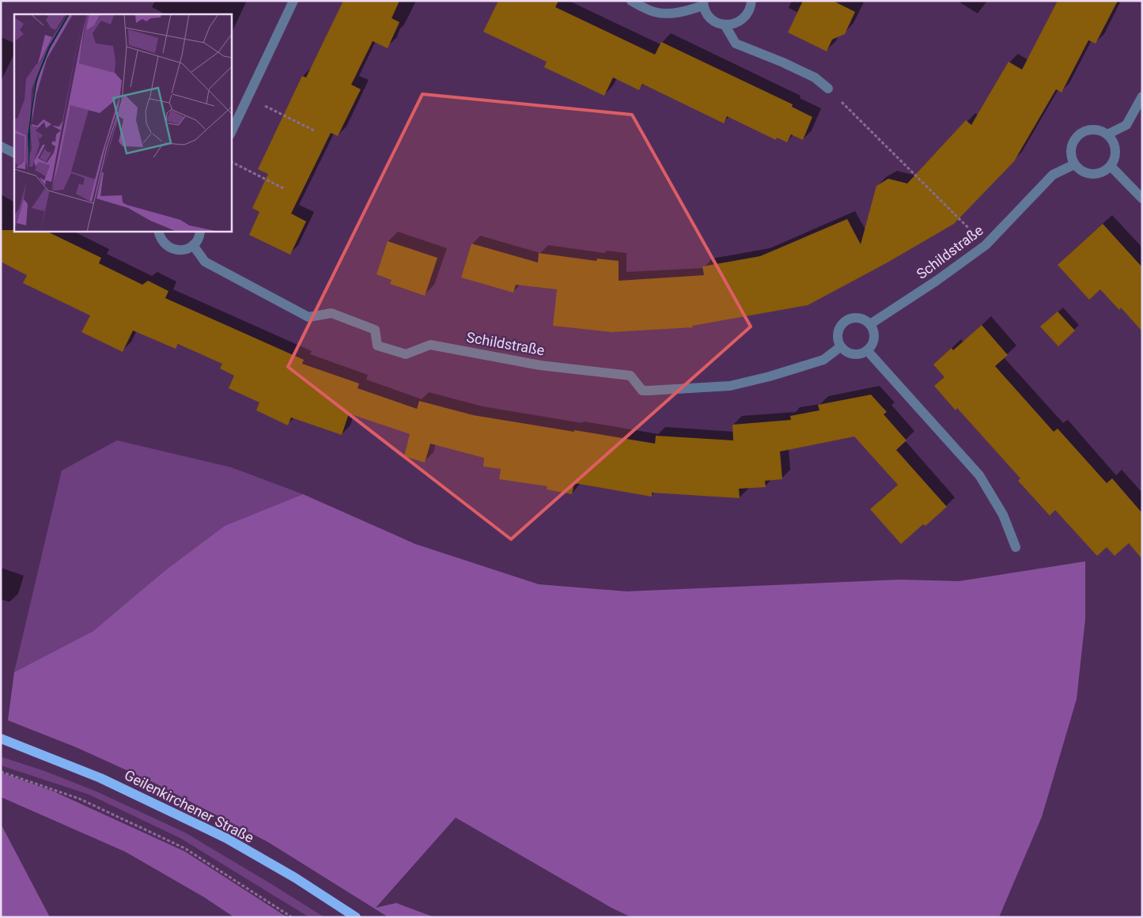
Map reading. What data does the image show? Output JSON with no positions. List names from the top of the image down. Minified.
{"streets":{"main road":["Geilenkirchener Straße"],"street":["Schildstraße"]}}
